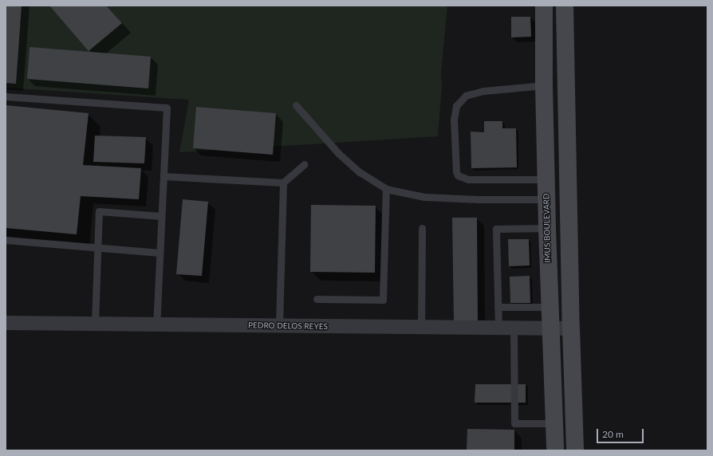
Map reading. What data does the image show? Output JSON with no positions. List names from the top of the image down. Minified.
{"streets":{"main road":["IMUS BOULEVARD"],"street":["PEDRO DELOS REYES"]},"crossings":[["IMUS BOULEVARD","PEDRO DELOS REYES"]],"scale_bar":"20 m"}
